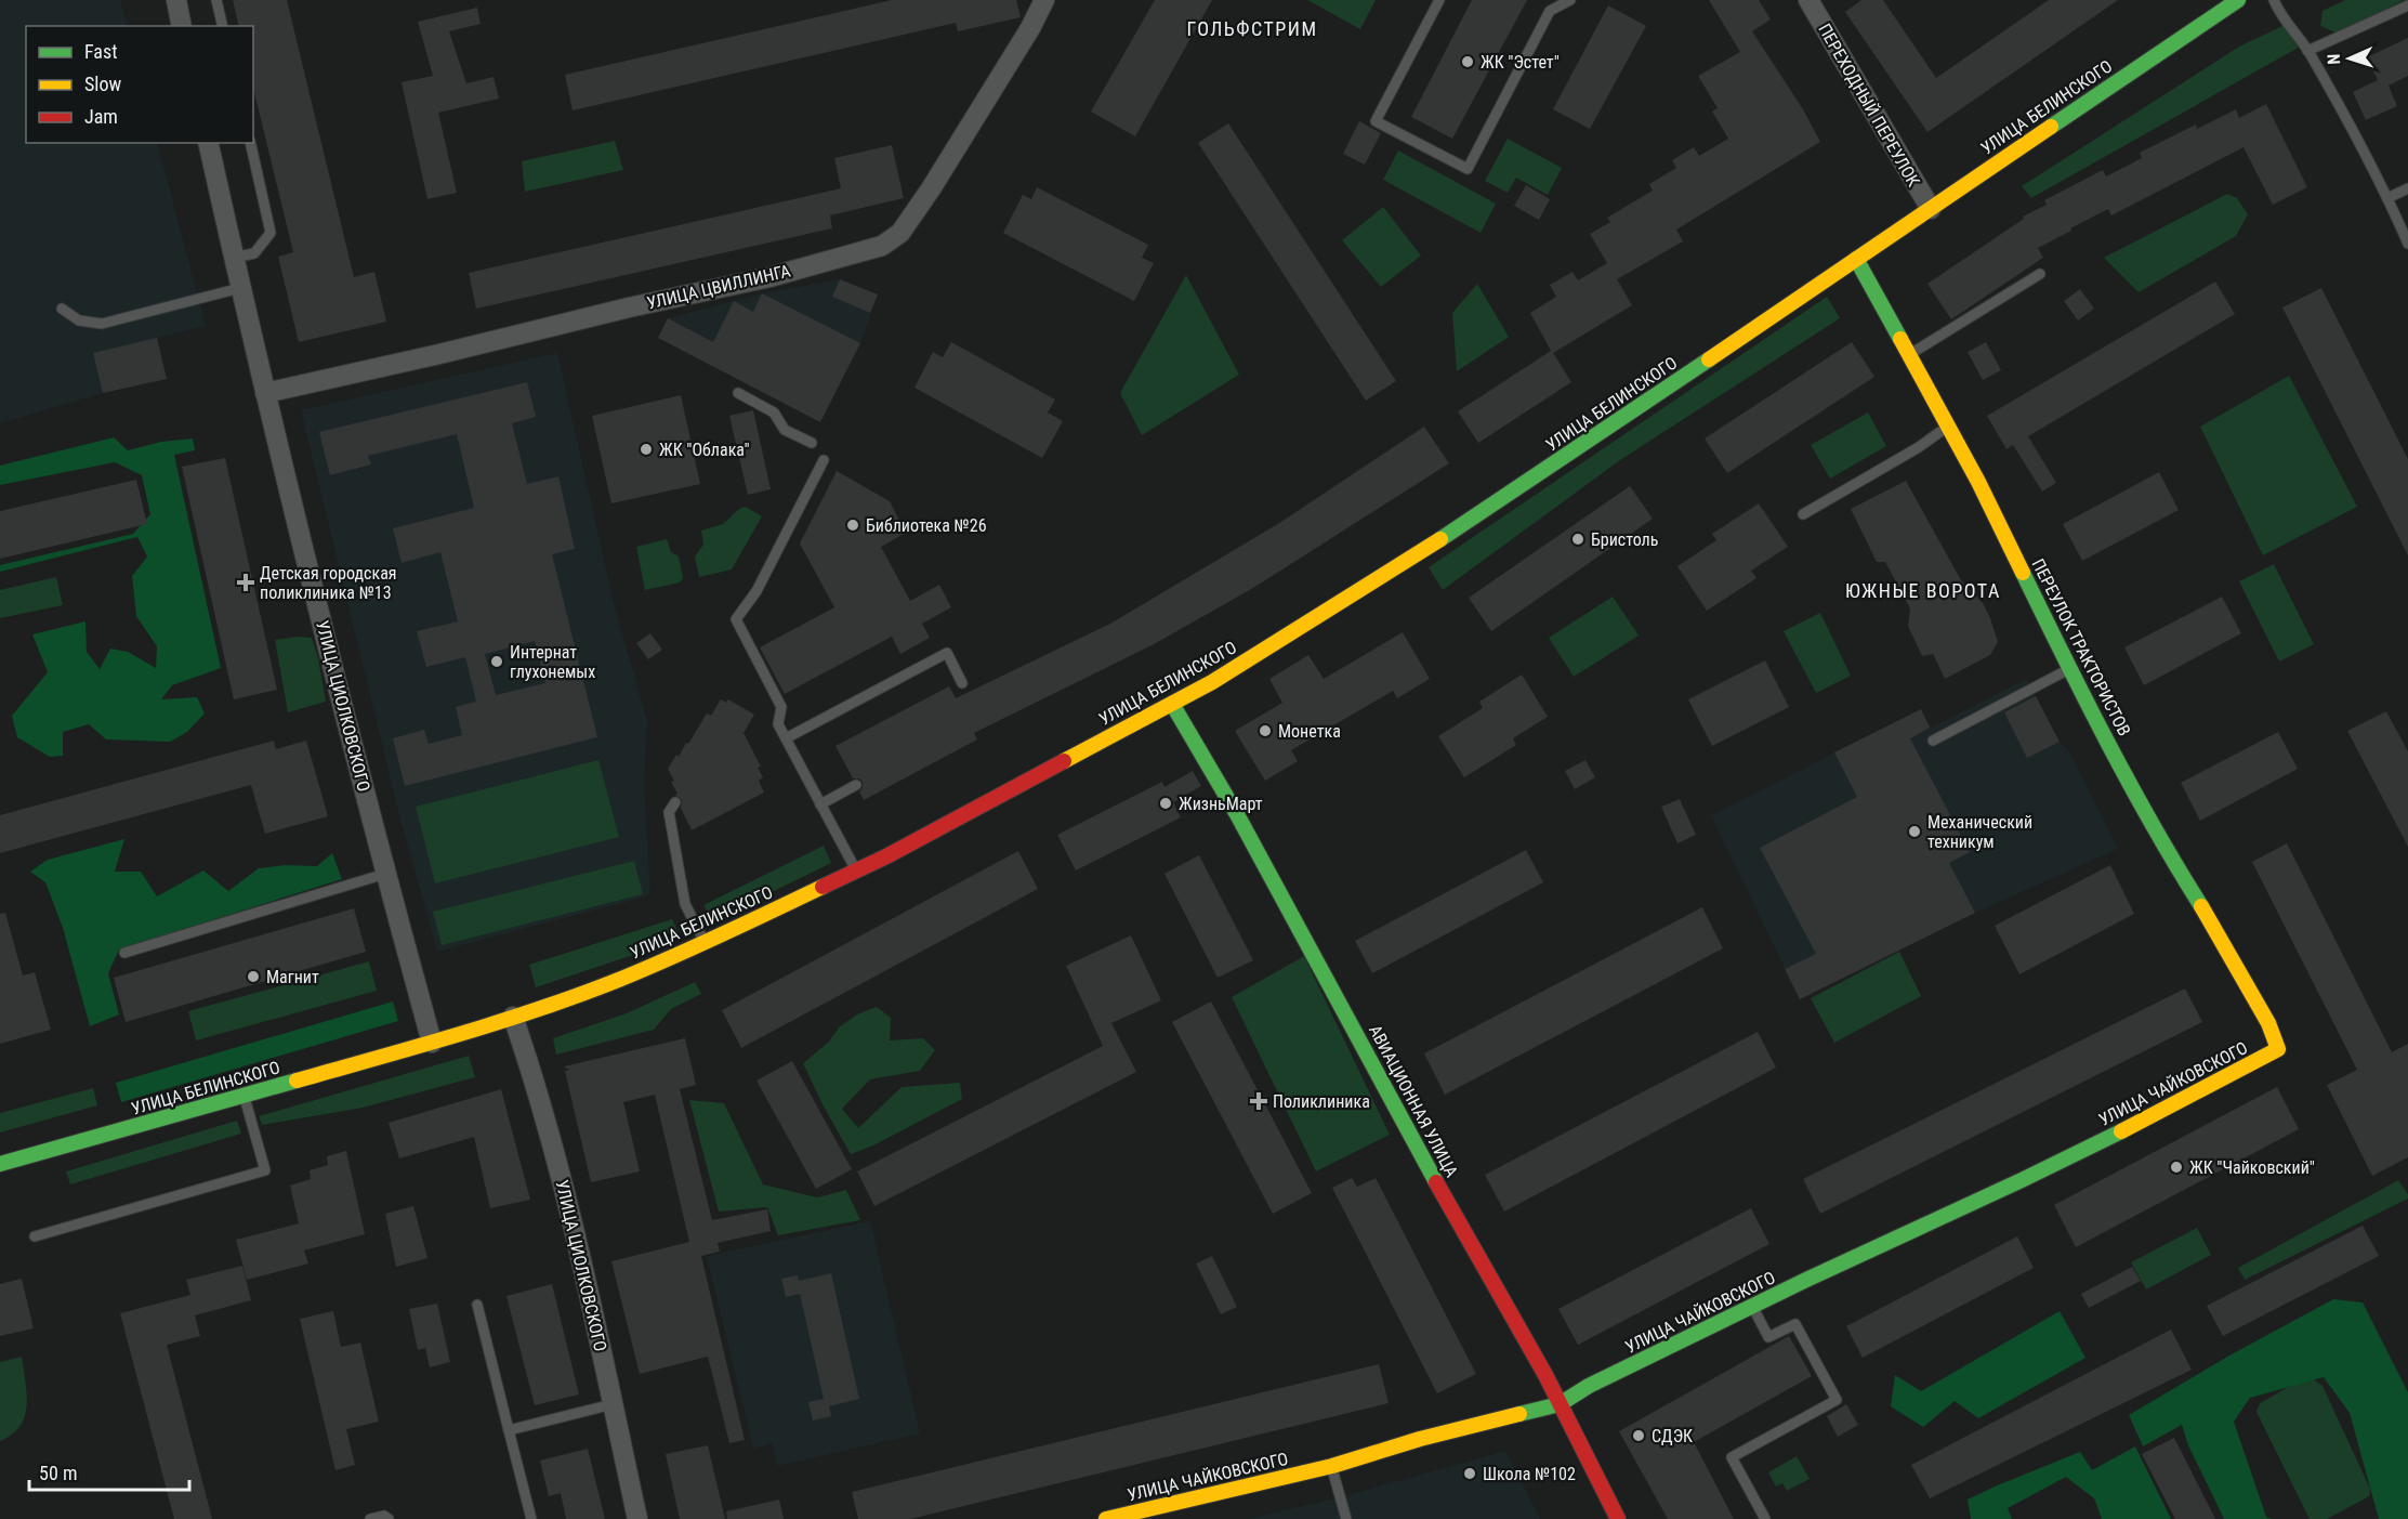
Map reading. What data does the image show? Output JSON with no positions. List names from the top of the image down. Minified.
{"streets":{"street":["ПЕРЕХОДНЫЙ ПЕРЕУЛОК","УЛИЦА БЕЛИНСКОГО","УЛИЦА ЦВИЛЛИНГА","ПЕРЕУЛОК ТРАКТОРИСТОВ","УЛИЦА ЦИОЛКОВСКОГО","УЛИЦА ЧАЙКОВСКОГО","АВИАЦИОННАЯ УЛИЦА"]},"crossings":[["ПЕРЕХОДНЫЙ ПЕРЕУЛОК","УЛИЦА БЕЛИНСКОГО"],["УЛИЦА БЕЛИНСКОГО","ПЕРЕУЛОК ТРАКТОРИСТОВ"],["УЛИЦА БЕЛИНСКОГО","УЛИЦА ЦИОЛКОВСКОГО"],["УЛИЦА БЕЛИНСКОГО","АВИАЦИОННАЯ УЛИЦА"],["УЛИЦА ЦВИЛЛИНГА","УЛИЦА ЦИОЛКОВСКОГО"],["ПЕРЕУЛОК ТРАКТОРИСТОВ","УЛИЦА ЧАЙКОВСКОГО"],["УЛИЦА ЧАЙКОВСКОГО","АВИАЦИОННАЯ УЛИЦА"]],"districts":["ГОЛЬФСТРИМ","ЮЖНЫЕ ВОРОТА"],"places":{"other":["ЖК \"Эстет\"","ЖК \"Облака\"","Библиотека №26","Бристоль","Интернат глухонемых","Монетка","ЖизньМарт","Механический техникум","Магнит","ЖК \"Чайковский\"","СДЭК","Школа №102"],"health":["Детская городская поликлиника №13","Поликлиника"]},"legend":["Fast","Slow","Jam"],"scale_bar":"50 m","north":"left"}
